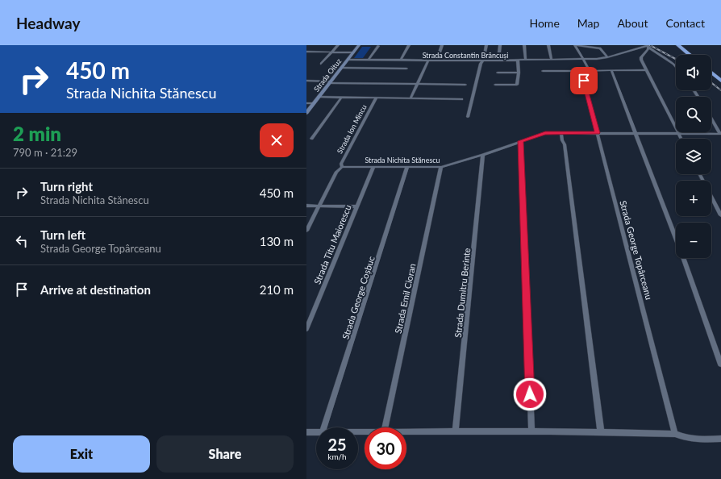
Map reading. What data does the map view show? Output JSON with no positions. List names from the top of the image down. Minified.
{"streets":{"main road":["Strada Oituz"],"street":["Strada Constantin Brâncuși","Strada Ion Mincu","Strada Nichita Stănescu","Strada Titu Maiorescu","Strada George Topârceanu","Strada Dumitru Berinte","Strada George Coșbuc","Strada Emil Cioran"]},"crossings":[["Strada Constantin Brâncuși","Strada Oituz"],["Strada Ion Mincu","Strada Nichita Stănescu"],["Strada Nichita Stănescu","Strada Titu Maiorescu"],["Strada Nichita Stănescu","Strada George Topârceanu"],["Strada Nichita Stănescu","Strada Dumitru Berinte"],["Strada Nichita Stănescu","Strada George Coșbuc"],["Strada Nichita Stănescu","Strada Emil Cioran"]],"page":{"header":"Headway","nav":["Home","Map","About","Contact"],"turn":["450 m","Strada Nichita Stănescu"],"map_buttons":["+","−"],"heading":["2 min","790 m · 21:29"],"list":[{"name":"Turn right","note":"Strada Nichita Stănescu","value":"450 m"},{"name":"Turn left","note":"Strada George Topârceanu","value":"130 m"},{"name":"Arrive at destination","value":"210 m"}],"speed":"25 km/h","limit":"30","buttons":["Exit","Share"]}}
